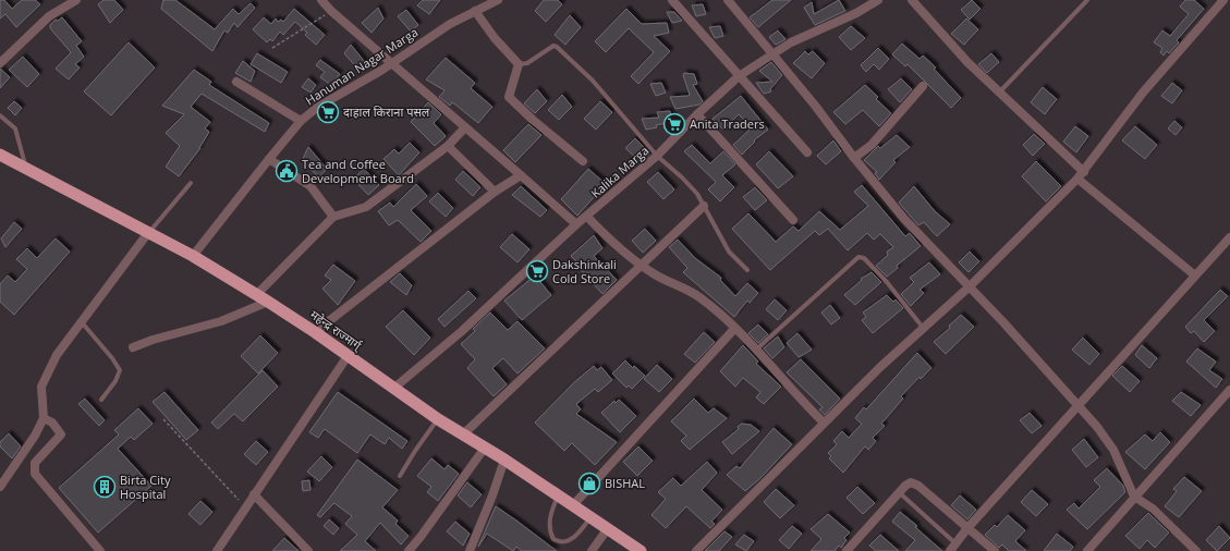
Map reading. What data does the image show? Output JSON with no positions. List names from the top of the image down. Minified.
{"streets":{"highway":["महेन्द्र राज्मार्ग्"],"street":["Hanuman Nagar Marga","Kalika Marga"]},"crossings":[["Hanuman Nagar Marga","महेन्द्र राज्मार्ग्"],["Kalika Marga","महेन्द्र राज्मार्ग्"]],"places":{"supermarket":["दाहाल किराना पसल","Anita Traders","Dakshinkali Cold Store"],"public building":["Tea and Coffee Development Board"],"shop":["BISHAL"],"building":["Birta City Hospital"]}}
